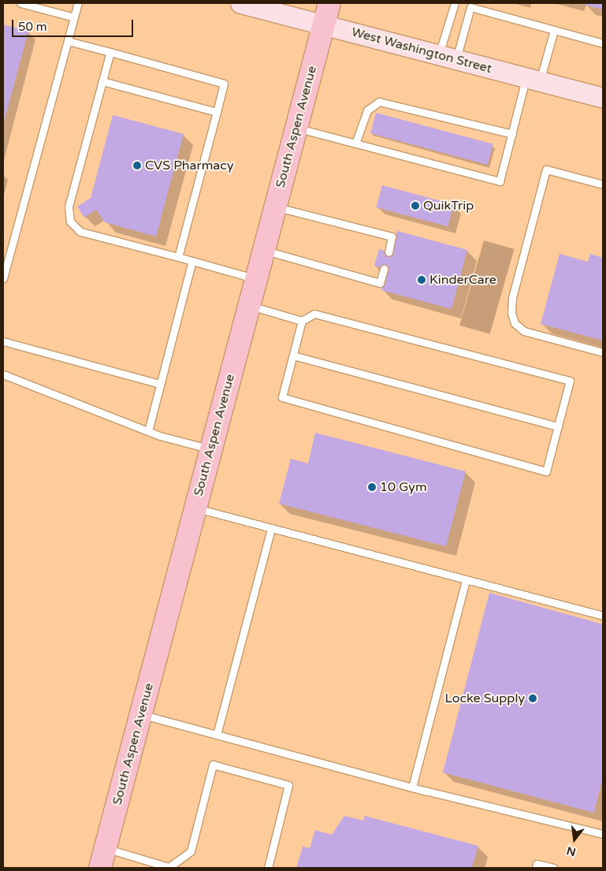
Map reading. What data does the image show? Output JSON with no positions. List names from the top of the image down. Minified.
{"streets":{"main road":["West Washington Street","South Aspen Avenue"]},"crossings":[["West Washington Street","South Aspen Avenue"]],"places":["CVS Pharmacy","QuikTrip","KinderCare","10 Gym","Locke Supply"],"scale_bar":"50 m","north":"bottom"}
